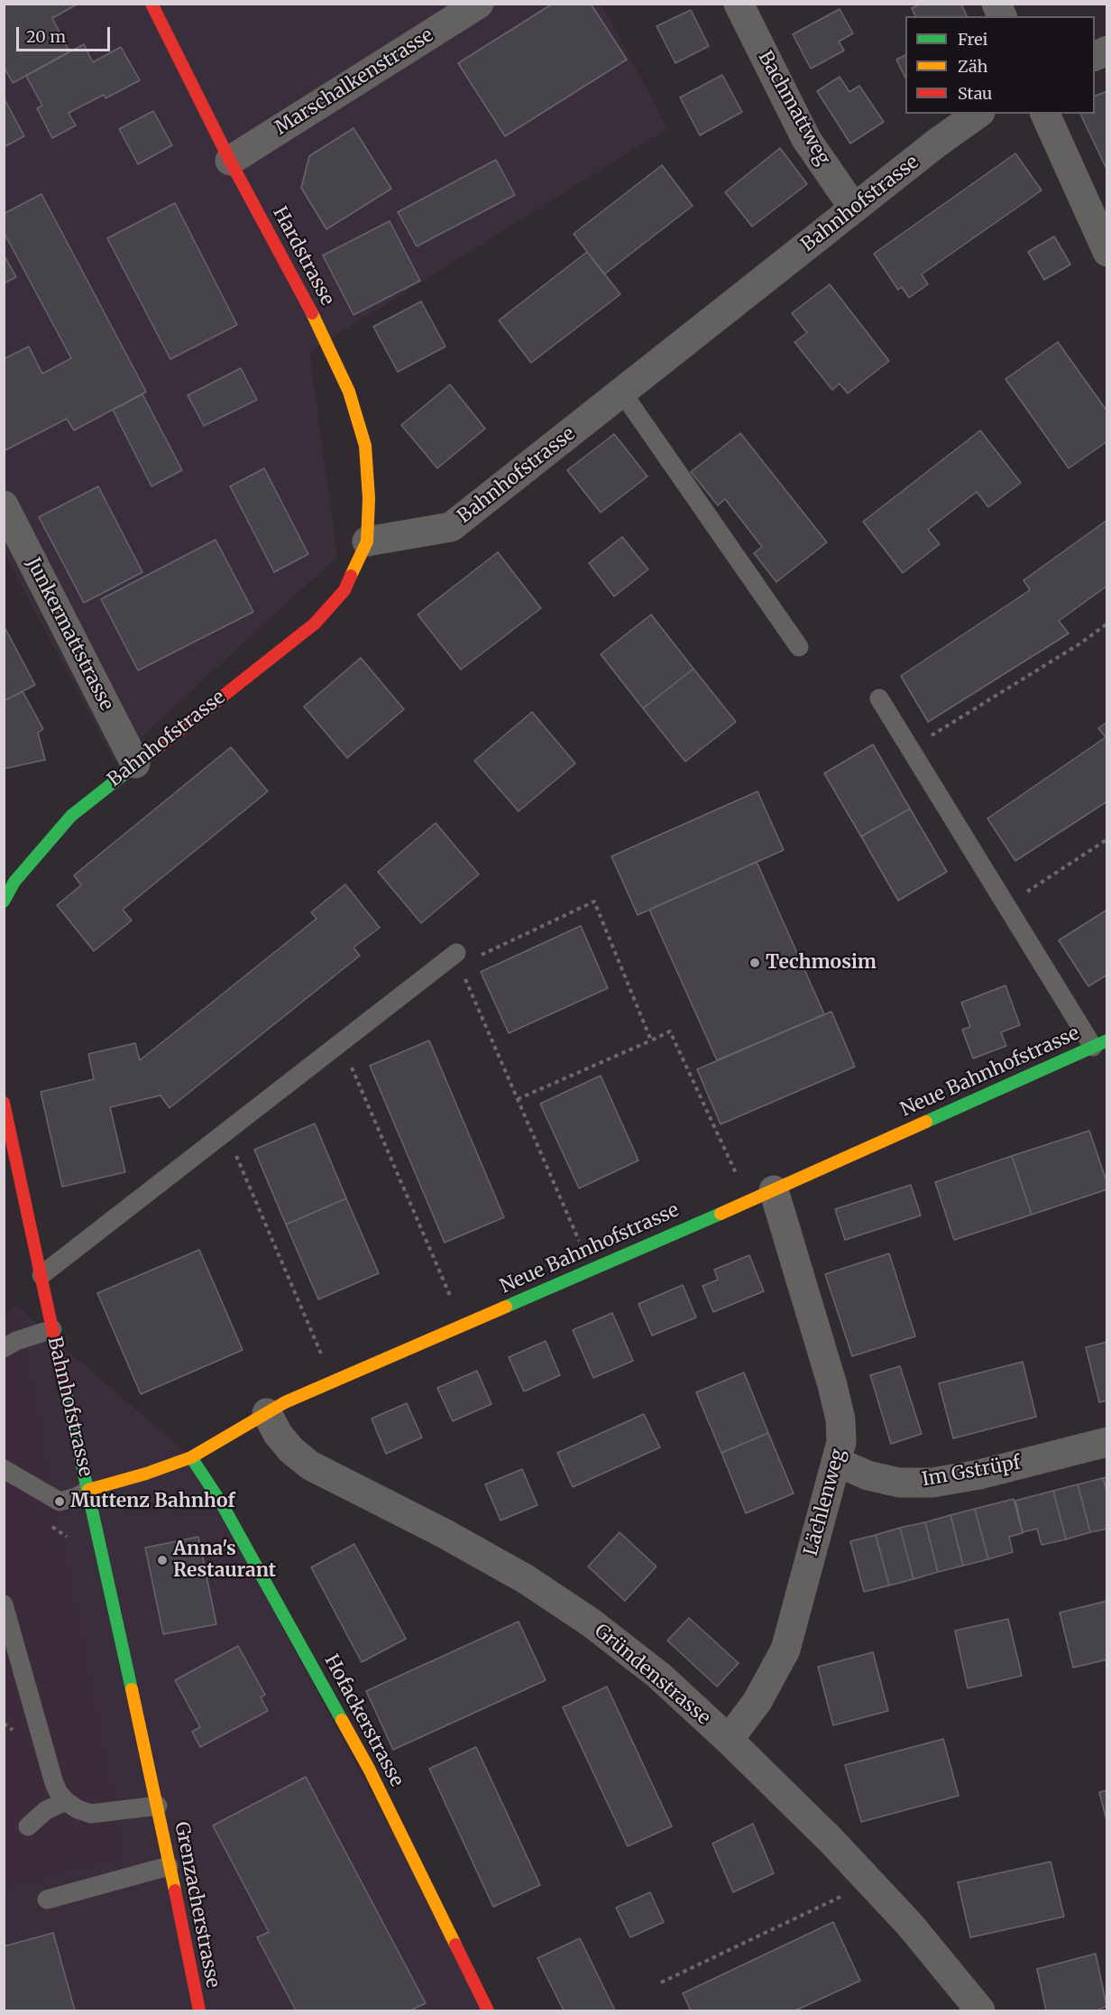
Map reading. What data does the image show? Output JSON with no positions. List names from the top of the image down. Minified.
{"streets":{"street":["Marschalkenstrasse","Bachmattweg","Bahnhofstrasse","Hardstrasse","Junkermattstrasse","Neue Bahnhofstrasse","Im Gstrüpf","Lächlenweg","Gründenstrasse","Hofackerstrasse","Grenzacherstrasse"]},"crossings":[["Marschalkenstrasse","Hardstrasse"],["Bachmattweg","Bahnhofstrasse"],["Bahnhofstrasse","Hardstrasse"],["Bahnhofstrasse","Junkermattstrasse"],["Bahnhofstrasse","Neue Bahnhofstrasse"],["Bahnhofstrasse","Grenzacherstrasse"],["Neue Bahnhofstrasse","Lächlenweg"],["Neue Bahnhofstrasse","Gründenstrasse"],["Neue Bahnhofstrasse","Hofackerstrasse"],["Im Gstrüpf","Lächlenweg"],["Lächlenweg","Gründenstrasse"]],"places":["Techmosim","Muttenz Bahnhof","Anna's Restaurant"],"legend":["Frei","Zäh","Stau"],"scale_bar":"20 m"}
